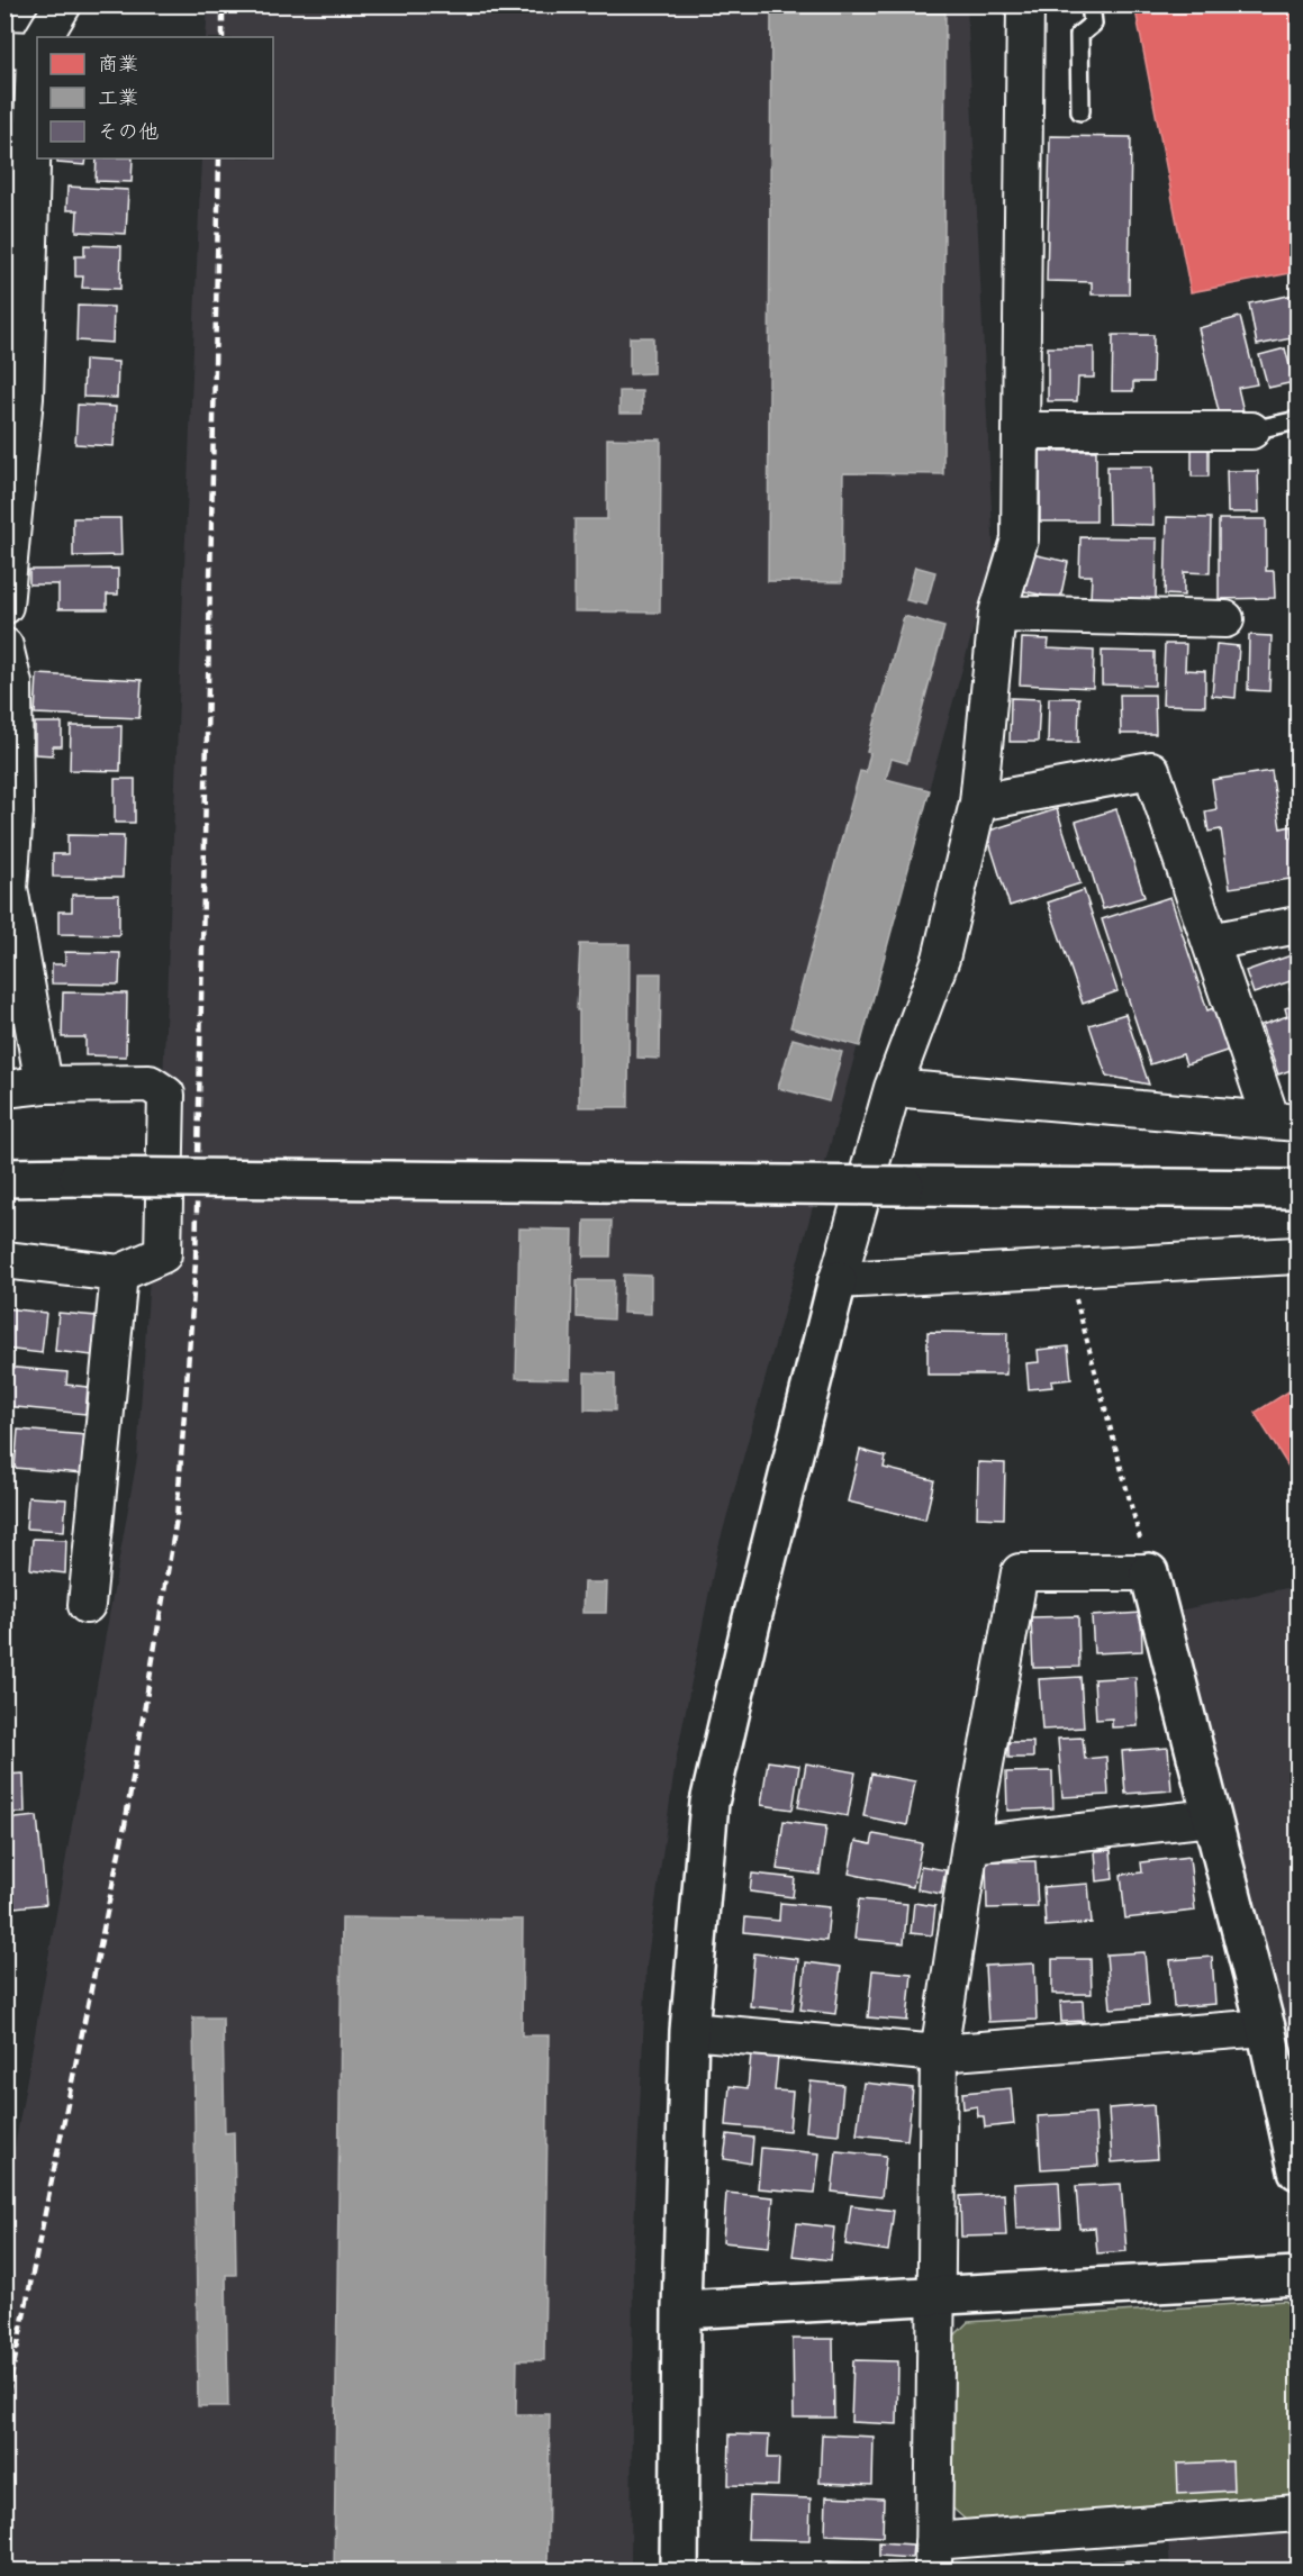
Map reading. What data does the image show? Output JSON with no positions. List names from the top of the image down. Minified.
{"legend":["商業","工業","その他"]}
